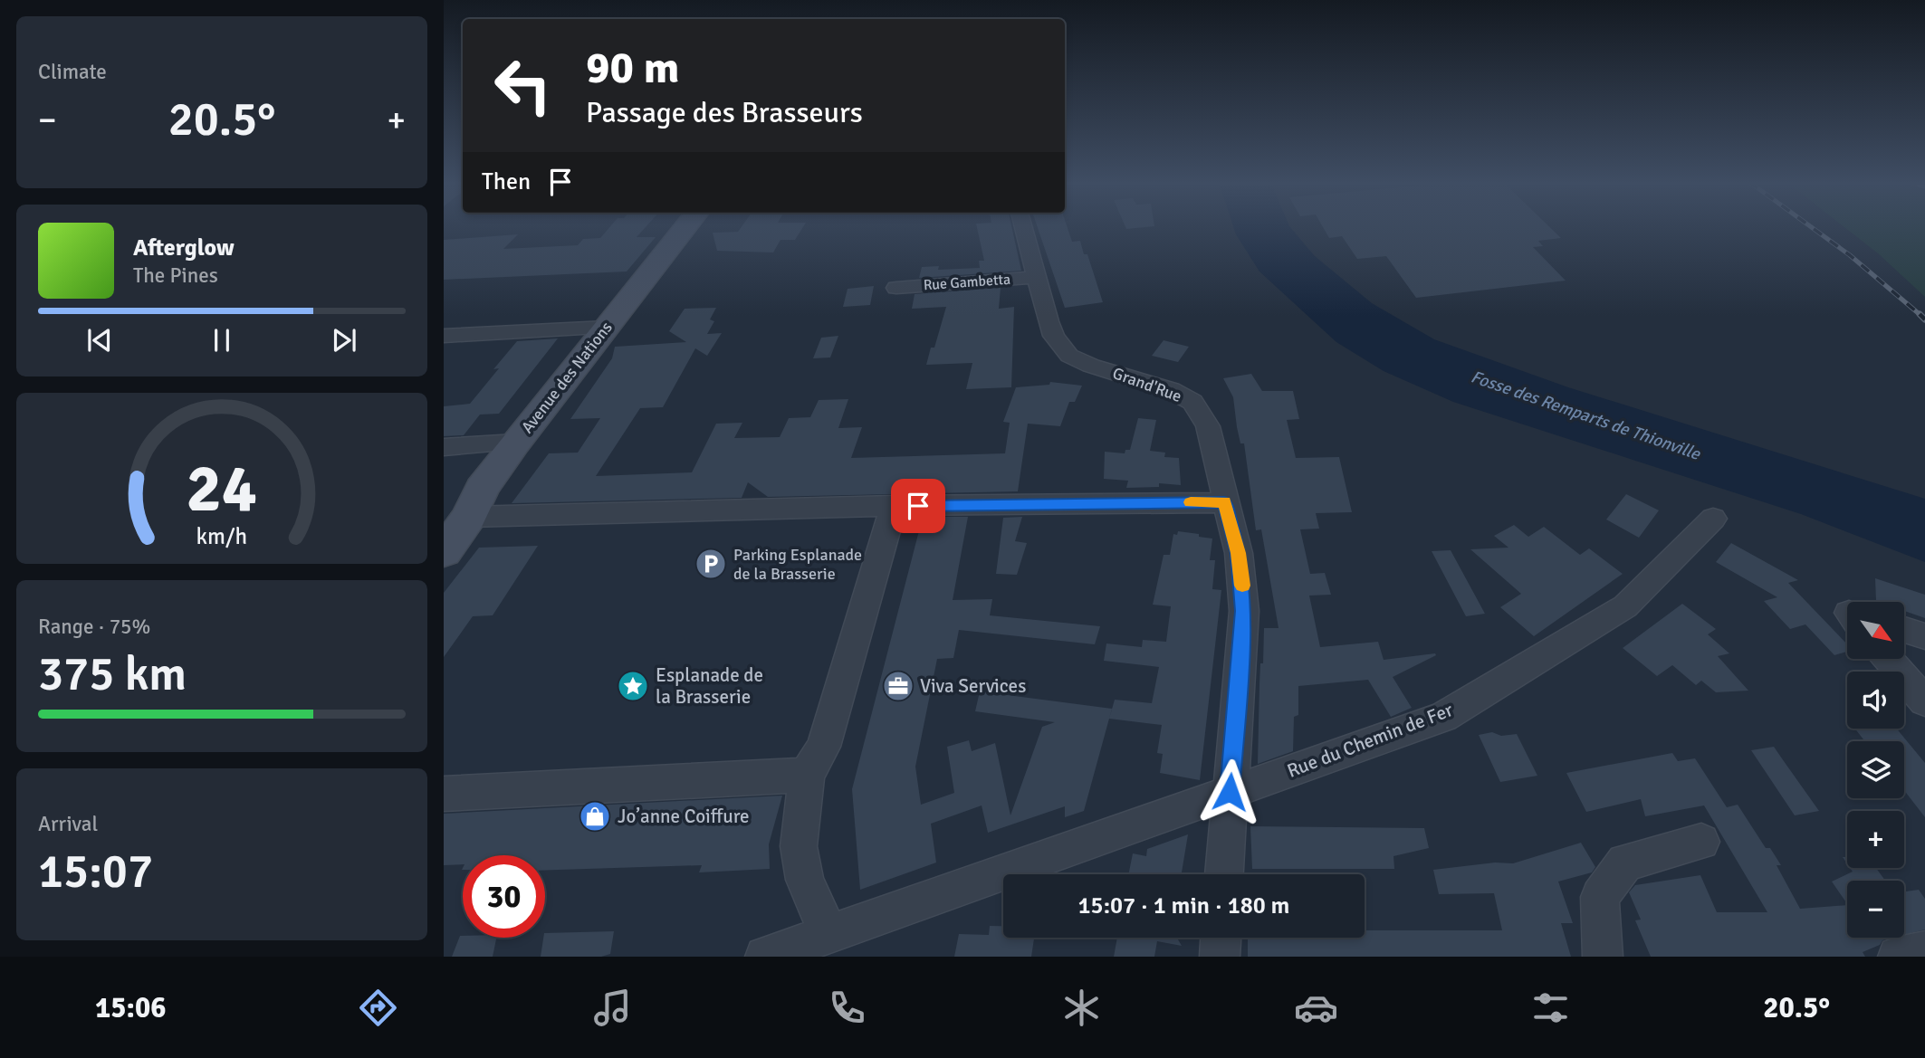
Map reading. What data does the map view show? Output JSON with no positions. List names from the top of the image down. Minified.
{"streets":{"main road":["Avenue des Nations"],"street":["Rue Gambetta","Grand'Rue","Rue du Chemin de Fer"]},"crossings":[["Rue Gambetta","Grand'Rue"],["Grand'Rue","Rue du Chemin de Fer"]],"water":["Fosse des Remparts de Thionville"],"places":{"parking":["Parking Esplanade de la Brasserie"],"place":["Esplanade de la Brasserie"],"office":["Viva Services"],"shop":["Jo’anne Coiffure"]},"north":"bottom right","page":{"tile":["Climate",["Range · 75%","375 km"],["Arrival","15:07"]],"turn":["90 m","Passage des Brasseurs"],"heat":["−","20.5°","+"],"then":"Then","song":["Afterglow","The Pines"],"map_buttons":["+","−"],"limit":"30","trip":"15:07 · 1 min · 180 m","tabs":["15:06","20.5°"],"gauge":["24","km/h"]}}
